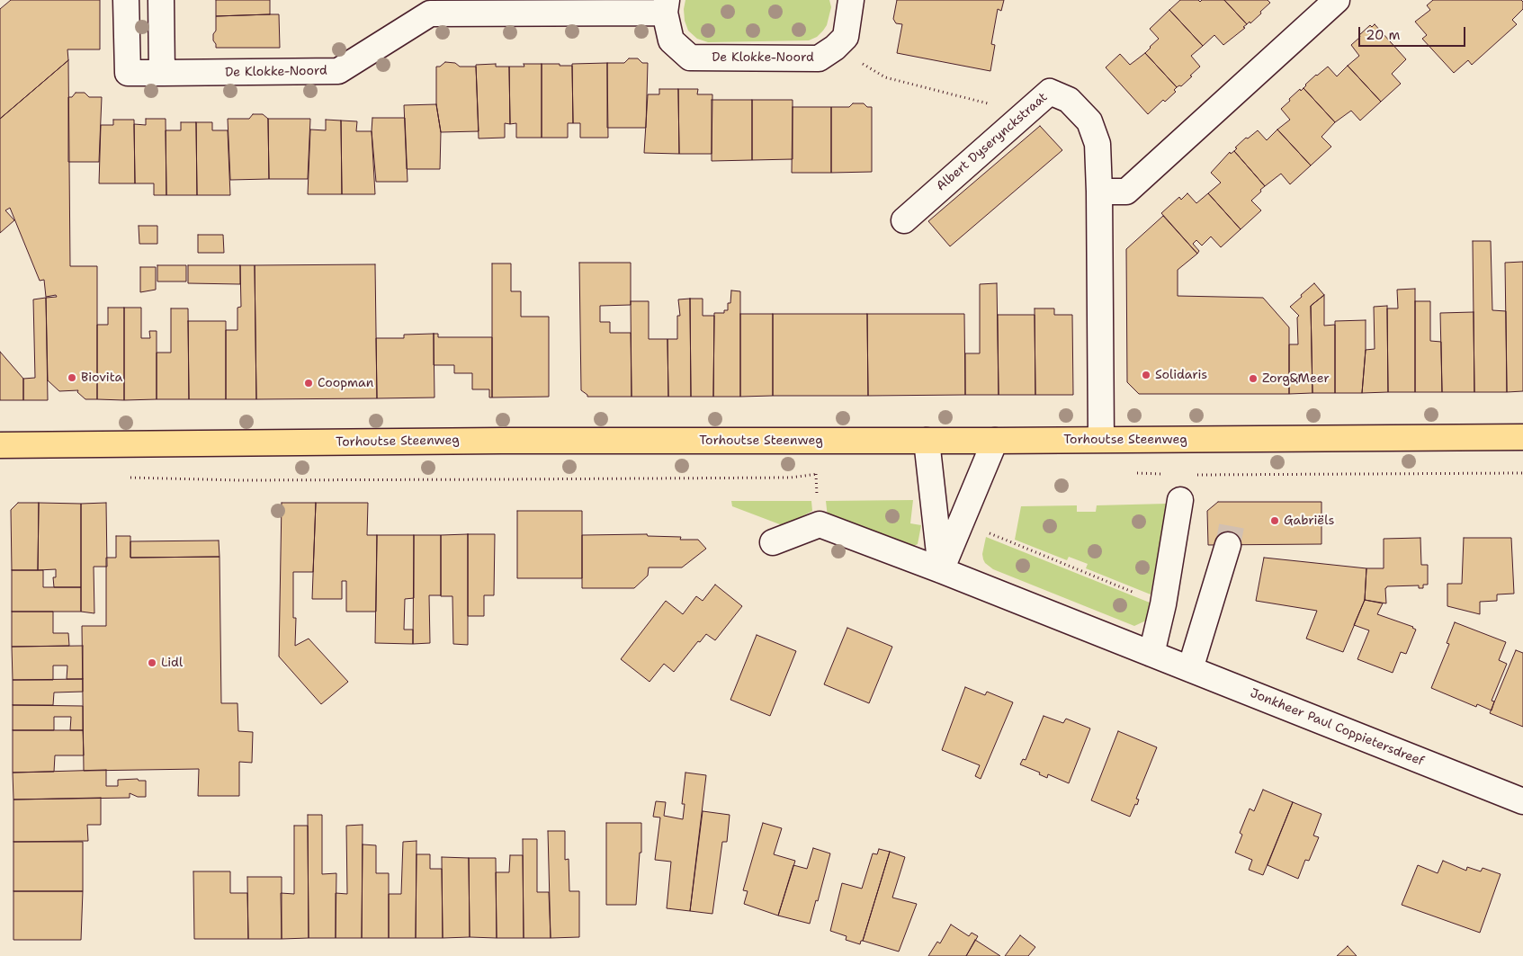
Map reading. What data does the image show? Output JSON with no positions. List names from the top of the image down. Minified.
{"streets":{"main road":["Torhoutse Steenweg"],"street":["De Klokke-Noord","Albert Dyserynckstraat","Jonkheer Paul Coppietersdreef"]},"crossings":[["Albert Dyserynckstraat","Torhoutse Steenweg"]],"places":["Solidaris","Biovita","Zorg&Meer","Coopman","Gabriëls","Lidl"],"scale_bar":"20 m"}
